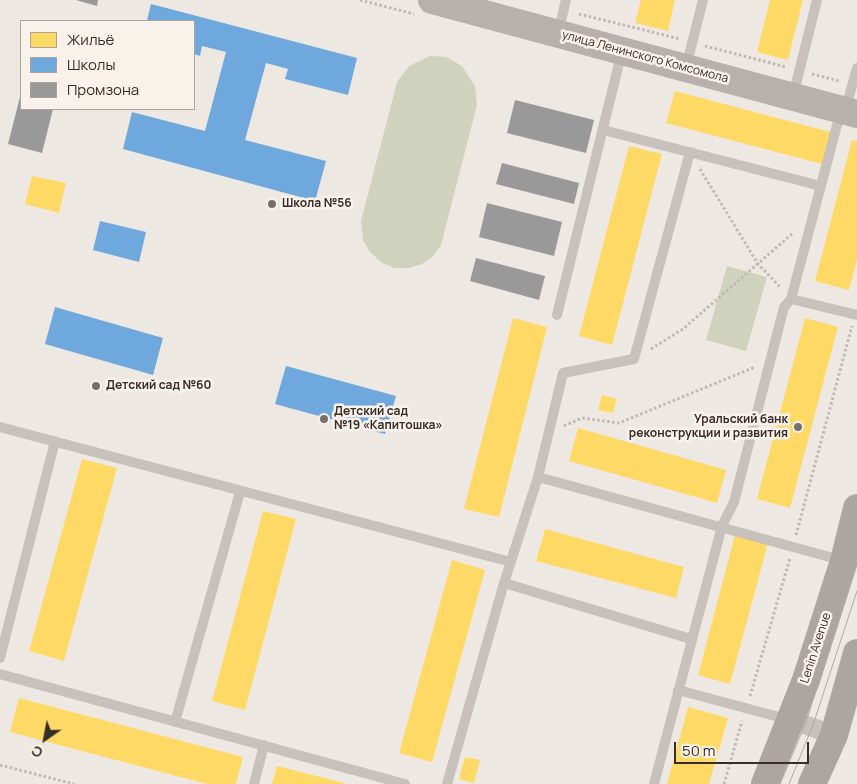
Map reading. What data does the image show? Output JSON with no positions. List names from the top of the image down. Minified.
{"streets":{"main road":["Lenin Avenue"],"street":["улица Ленинского Комсомола"]},"places":["Школа №56","Детский сад №60","Детский сад №19 «Капитошка»","Уральский банк реконструкции и развития"],"legend":["Жильё","Школы","Промзона"],"scale_bar":"50 m","north":"bottom left"}
